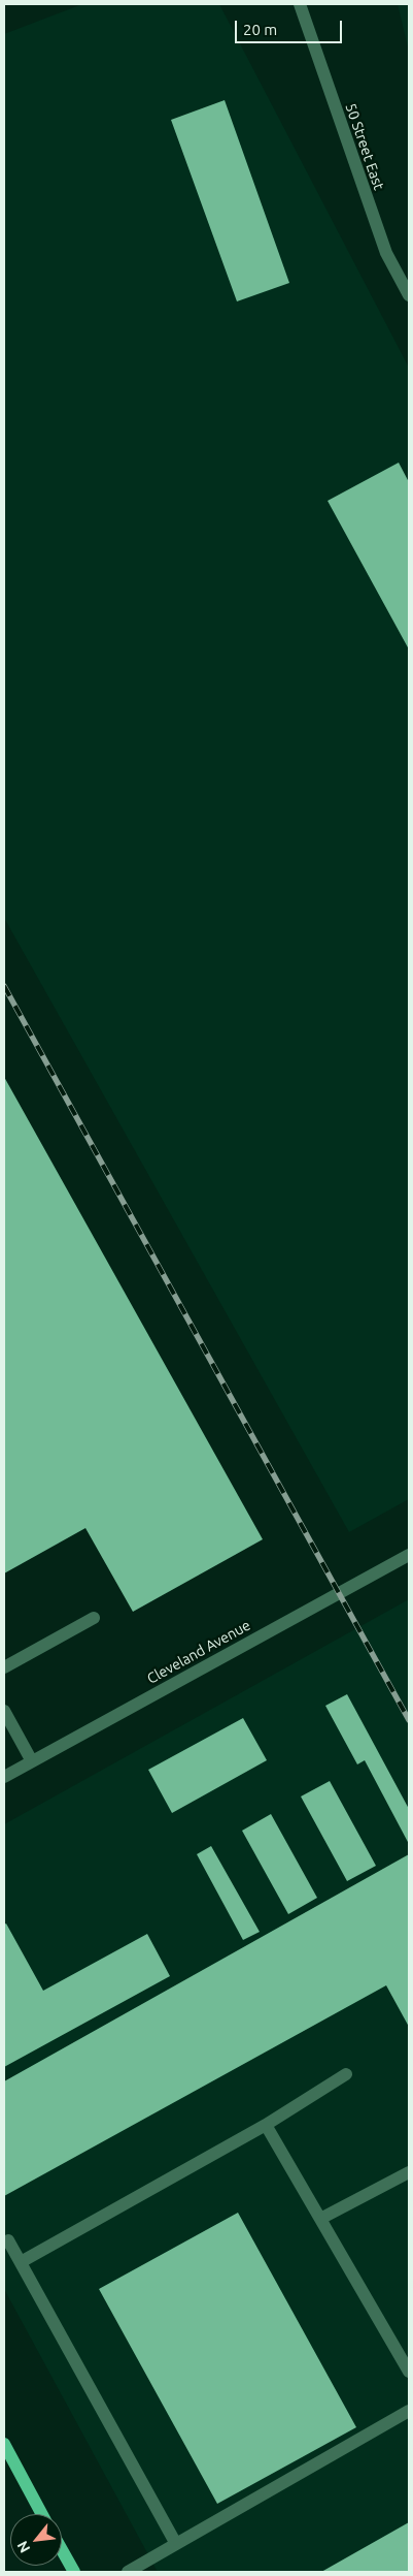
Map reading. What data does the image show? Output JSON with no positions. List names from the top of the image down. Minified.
{"streets":{"street":["50 Street East","Cleveland Avenue"]},"scale_bar":"20 m","north":"bottom left"}
